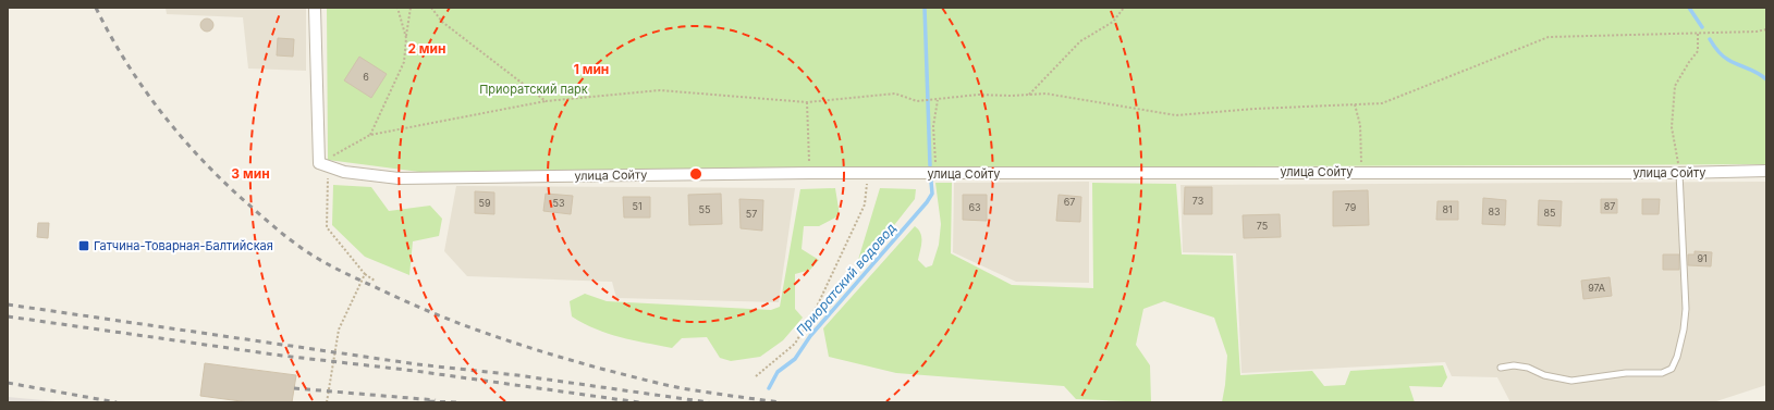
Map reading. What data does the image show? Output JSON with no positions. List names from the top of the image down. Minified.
{"streets":{"street":["улица Сойту"]},"water":["Приоратский водовод"],"parks":["Приоратский парк"],"places":{"transit":["Гатчина-Товарная-Балтийская"]},"house_numbers":["6","73","67","59","53","51","87","63","79","55","81","83","85","57","75","91","97А"],"rings":["2 мин","1 мин","3 мин"]}
